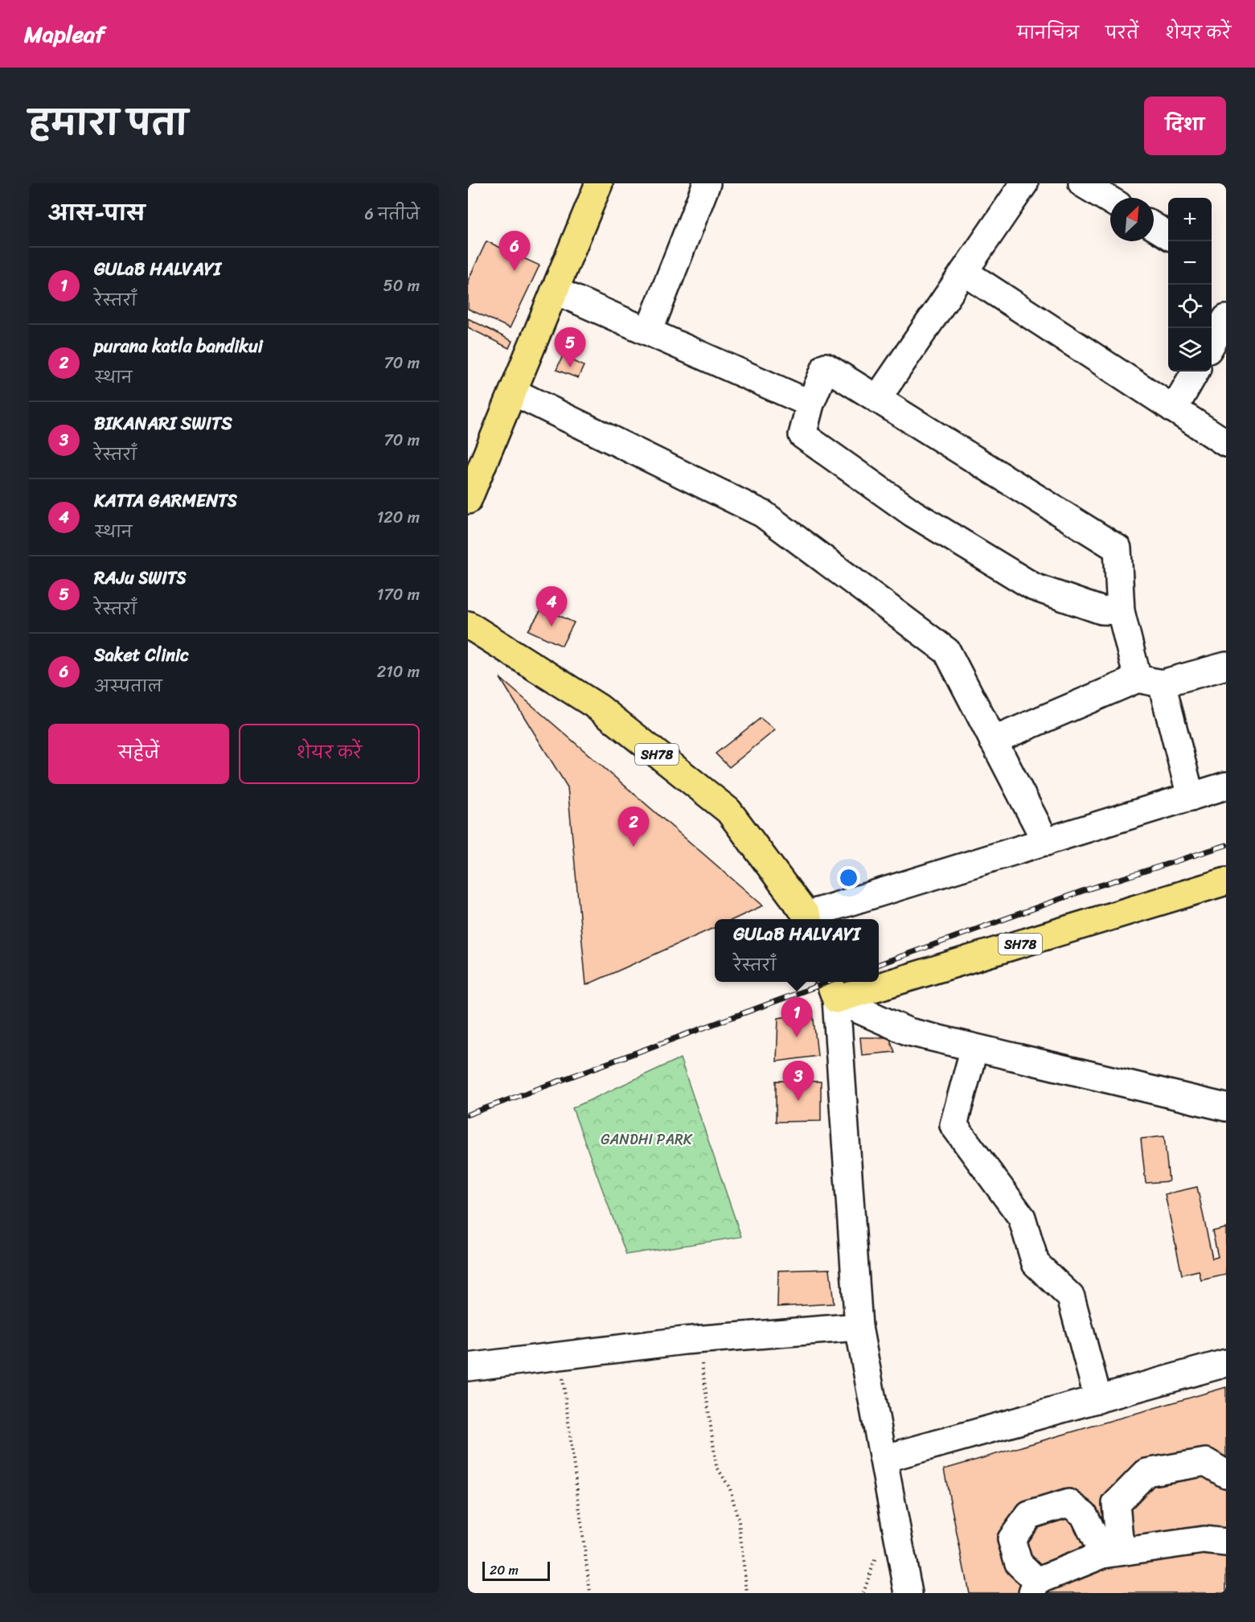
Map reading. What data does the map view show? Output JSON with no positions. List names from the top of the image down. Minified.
{"streets":{"main road":["SH78"]},"parks":["GANDHI PARK"],"scale_bar":"20 m","north":"top right","page":{"header":"Mapleaf","nav":["मानचित्र","परतें","शेयर करें"],"title":"हमारा पता","buttons":["दिशा",["सहेजें","शेयर करें"]],"heading":["आस-पास","6 नतीजे"],"map_buttons":["+","−"],"pins":["6","5","4","2","1","3"],"list":[{"mark":"1","name":"GULaB HALVAYI","note":"रेस्तराँ","value":"50 m"},{"mark":"2","name":"purana katla bandikui","note":"स्थान","value":"70 m"},{"mark":"3","name":"BIKANARI SWITS","note":"रेस्तराँ","value":"70 m"},{"mark":"4","name":"KATTA GARMENTS","note":"स्थान","value":"120 m"},{"mark":"5","name":"RAJu SWITS","note":"रेस्तराँ","value":"170 m"},{"mark":"6","name":"Saket Clinic","note":"अस्पताल","value":"210 m"}],"popup":["GULaB HALVAYI","रेस्तराँ"],"scale":"20 m"}}
